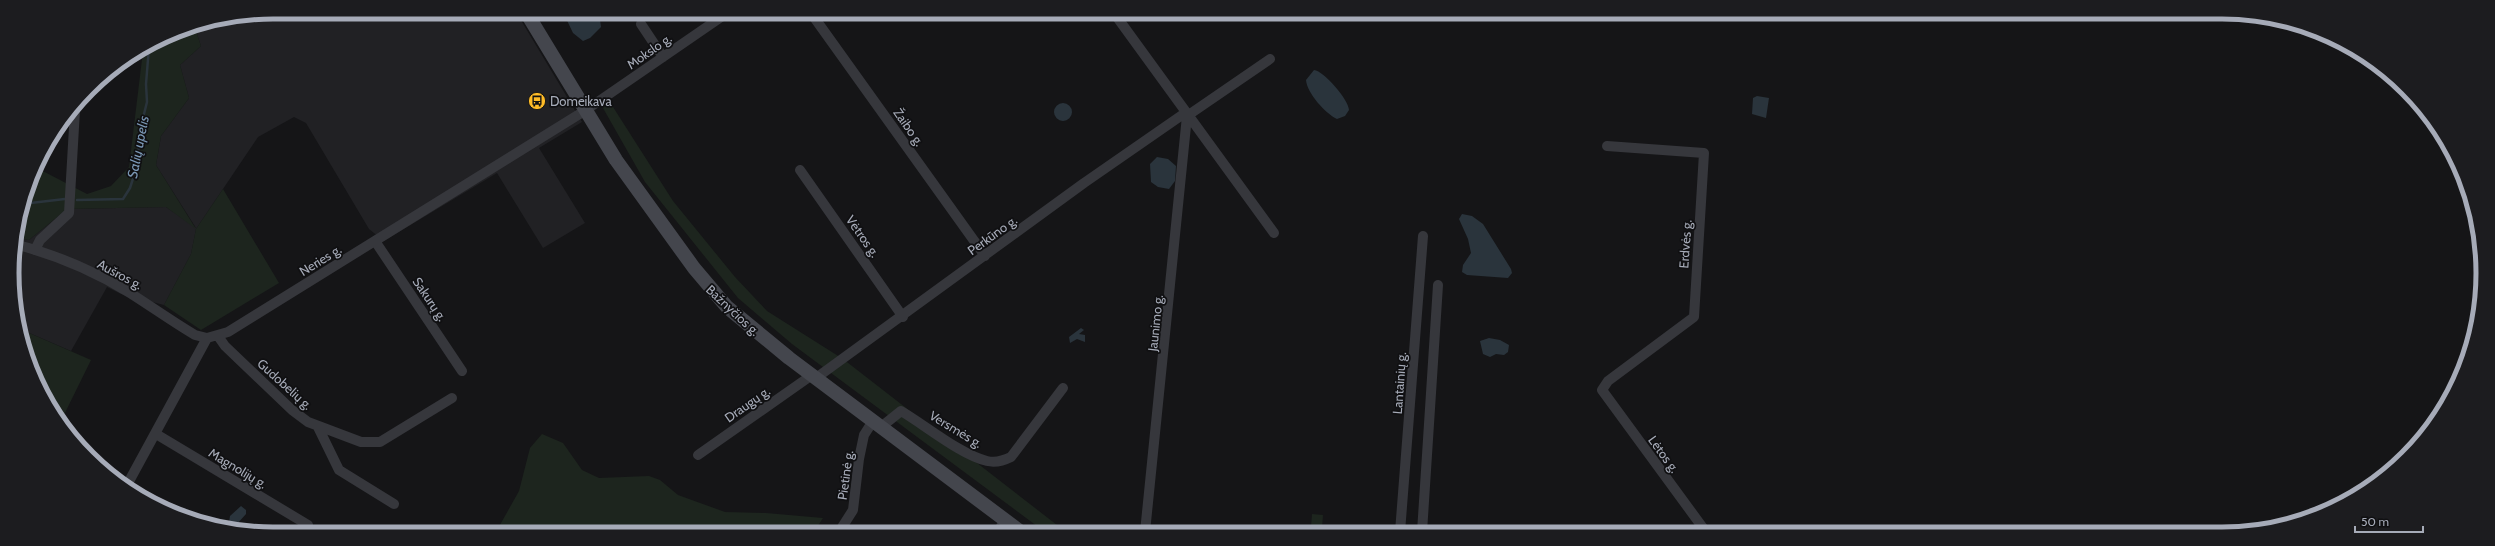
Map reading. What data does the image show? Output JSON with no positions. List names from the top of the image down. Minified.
{"streets":{"main road":["Bažnyčios g."],"street":["Mokslo g.","Žaibo g.","Perkūno g.","Vėtros g.","Erdvės g.","Neries g.","Aušros g.","Sakurų g.","Jaunimo g.","Lantainių g.","Gudobelių g.","Draugų g.","Versmės g.","Lėtos g.","Magnolijų g.","Pietinė g."]},"crossings":[["Mokslo g.","Neries g."],["Mokslo g.","Bažnyčios g."],["Žaibo g.","Perkūno g."],["Perkūno g.","Vėtros g."],["Perkūno g.","Bažnyčios g."],["Perkūno g.","Jaunimo g."],["Perkūno g.","Draugų g."],["Erdvės g.","Lėtos g."],["Neries g.","Aušros g."],["Neries g.","Sakurų g."],["Neries g.","Bažnyčios g."],["Neries g.","Gudobelių g."],["Bažnyčios g.","Draugų g."],["Bažnyčios g.","Versmės g."],["Bažnyčios g.","Pietinė g."],["Versmės g.","Pietinė g."]],"water":["Salių upelis"],"places":{"bus stop":["Domeikava"]},"scale_bar":"50 m"}
